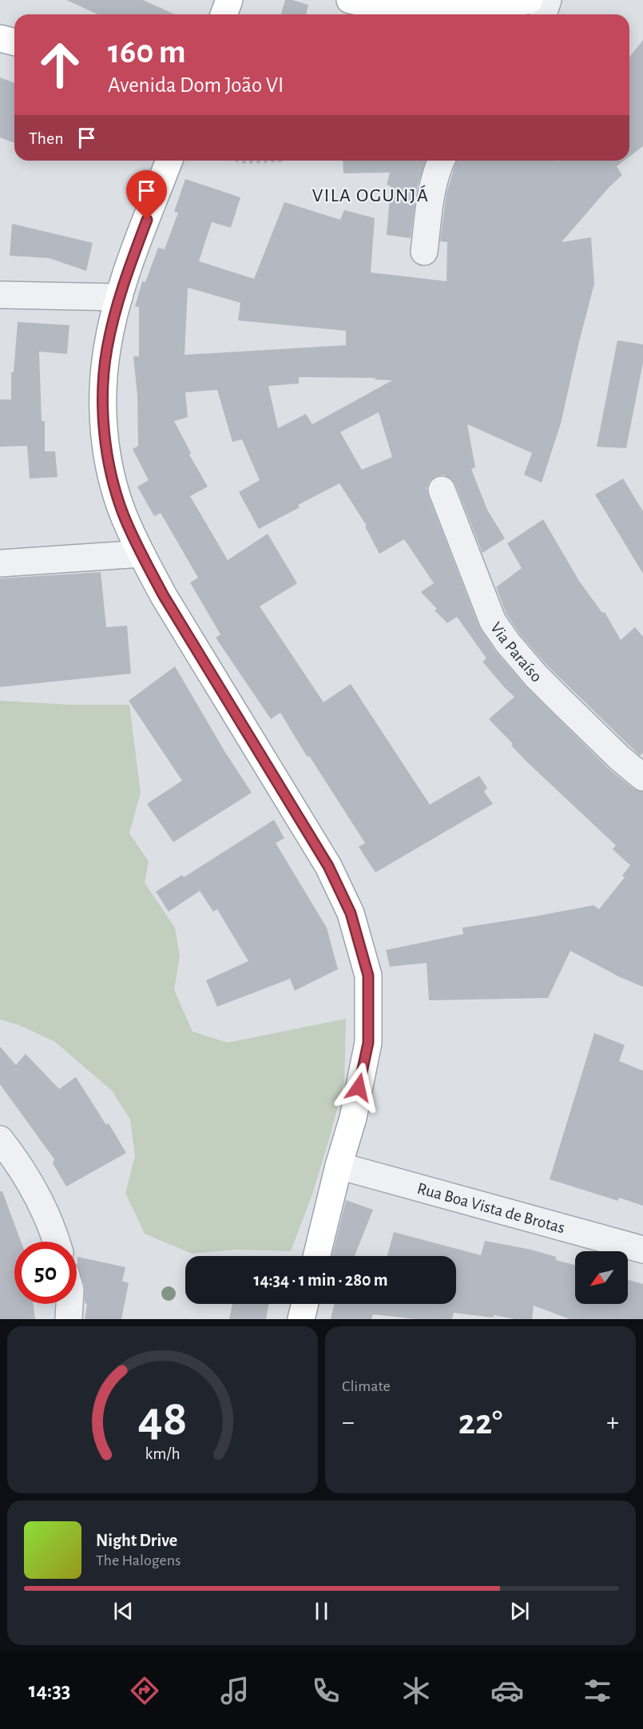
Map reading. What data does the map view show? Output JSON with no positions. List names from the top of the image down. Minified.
{"streets":{"street":["Via Paraíso","Rua Boa Vista de Brotas"]},"districts":["VILA OGUNJÁ"],"north":"bottom left","page":{"turn":["160 m","Avenida Dom João VI"],"then":"Then","limit":"50","trip":"14:34 · 1 min · 280 m","tile":"Climate","heat":["−","22°","+"],"song":["Night Drive","The Halogens"],"tabs":"14:33","gauge":["48","km/h"]}}
